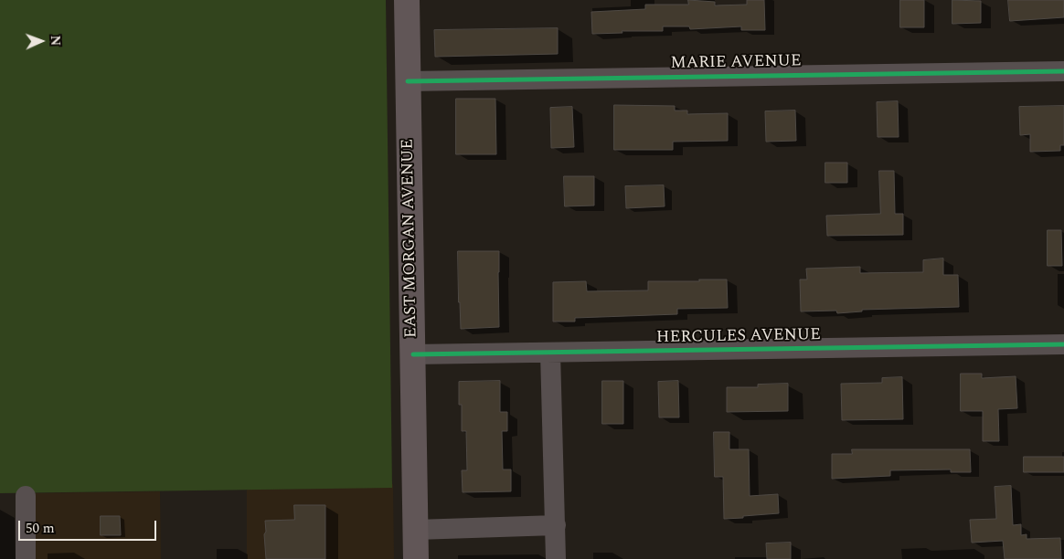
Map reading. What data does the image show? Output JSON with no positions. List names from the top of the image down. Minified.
{"streets":{"main road":["EAST MORGAN AVENUE"],"street":["MARIE AVENUE","HERCULES AVENUE"]},"crossings":[["MARIE AVENUE","EAST MORGAN AVENUE"],["EAST MORGAN AVENUE","HERCULES AVENUE"]],"scale_bar":"50 m","north":"right"}
